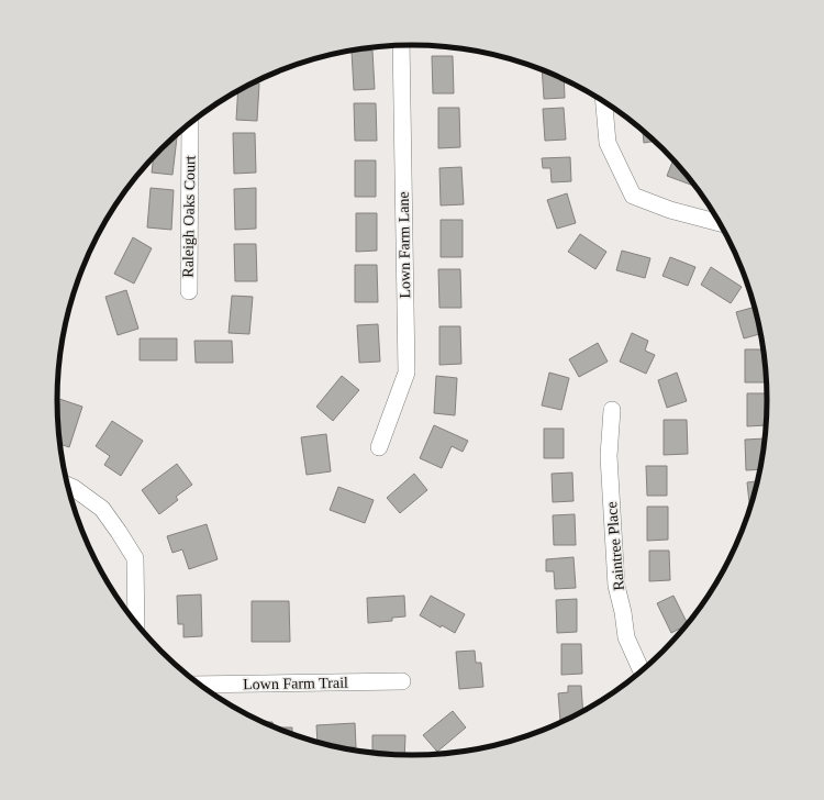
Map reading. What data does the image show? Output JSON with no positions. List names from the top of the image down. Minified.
{"streets":{"street":["Raleigh Oaks Court","Lown Farm Lane","Raintree Place","Lown Farm Trail"]}}
